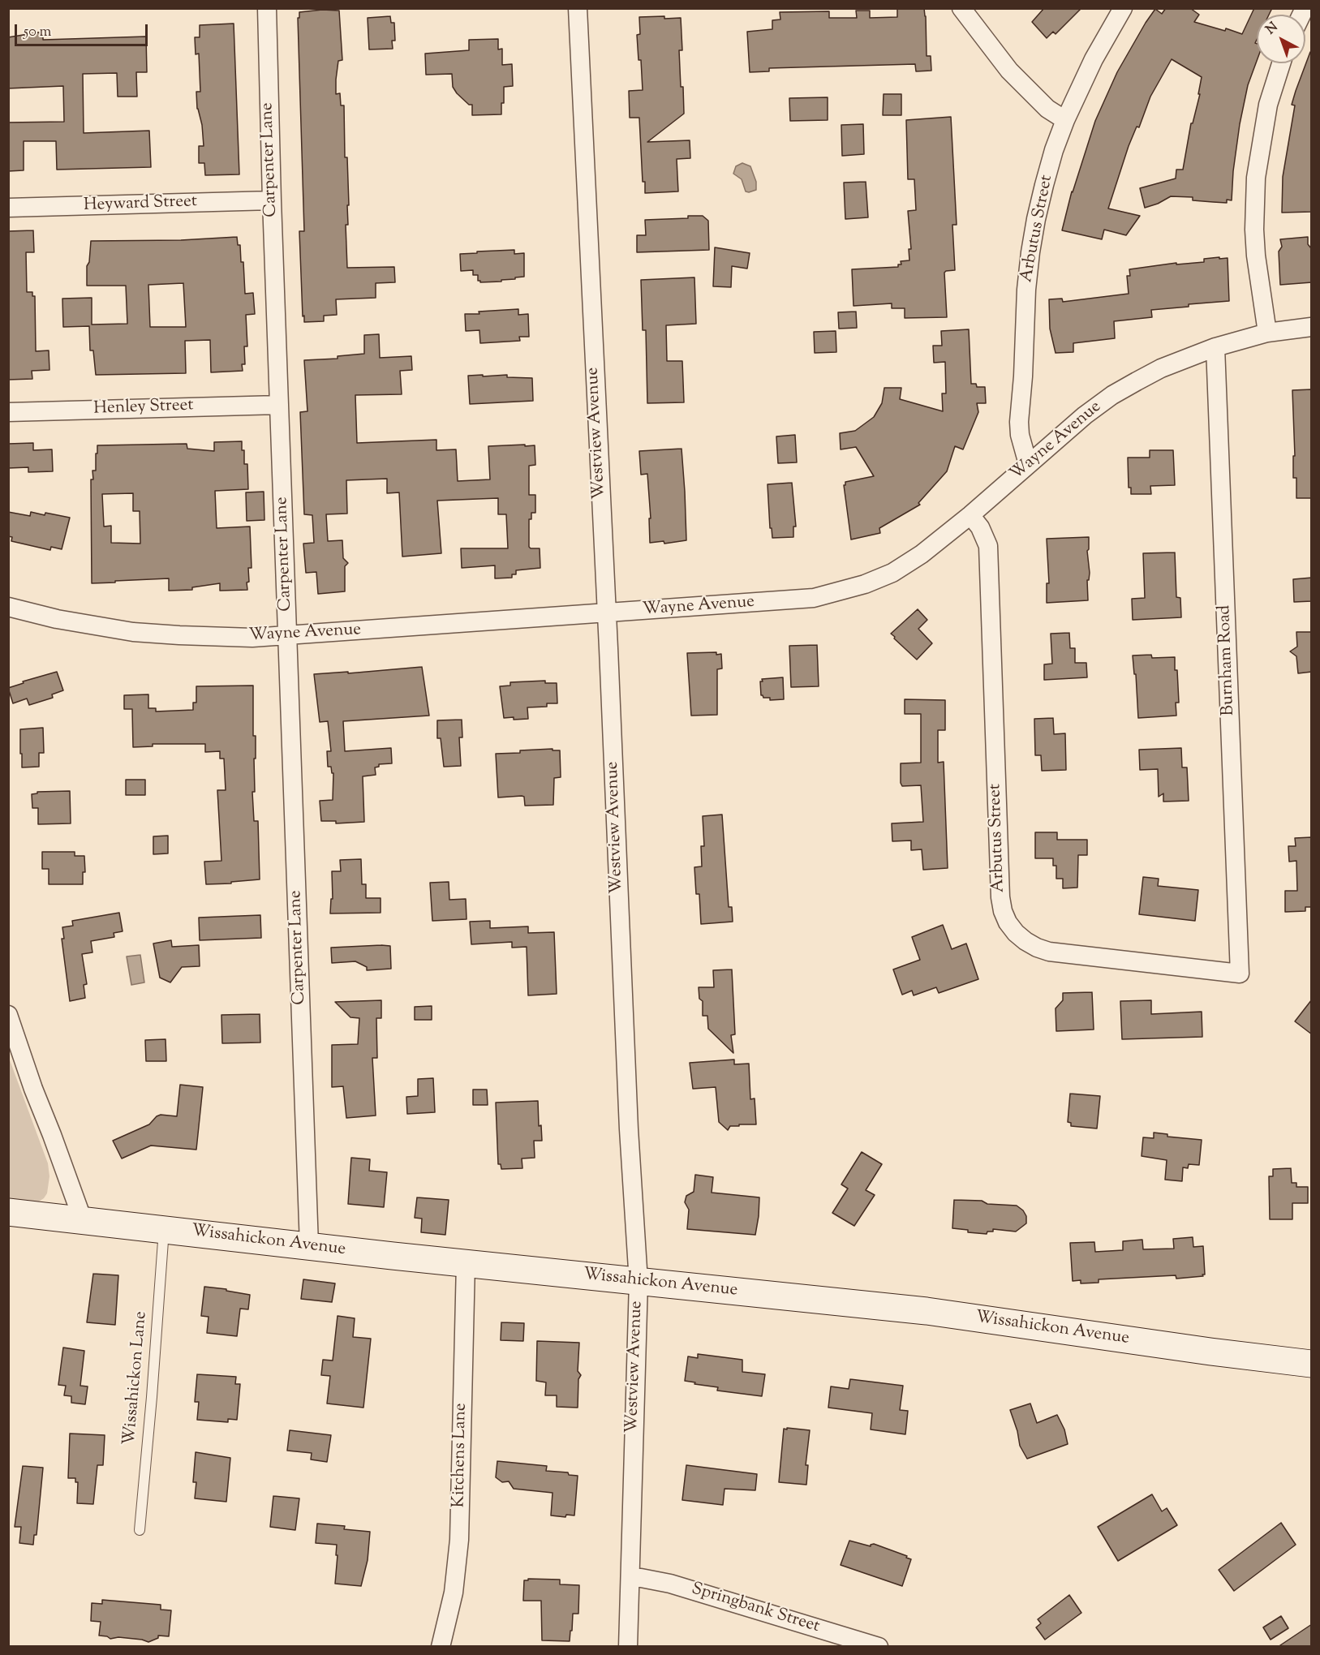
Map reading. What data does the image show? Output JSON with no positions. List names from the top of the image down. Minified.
{"streets":{"street":["Carpenter Lane","Heyward Street","Arbutus Street","Henley Street","Westview Avenue","Wayne Avenue","Burnham Road","Wissahickon Avenue","Kitchens Lane","Springbank Street"],"lane":["Wissahickon Lane"]},"crossings":[["Carpenter Lane","Heyward Street"],["Carpenter Lane","Henley Street"],["Carpenter Lane","Wayne Avenue"],["Carpenter Lane","Wissahickon Avenue"],["Arbutus Street","Wayne Avenue"],["Arbutus Street","Burnham Road"],["Westview Avenue","Wayne Avenue"],["Westview Avenue","Wissahickon Avenue"],["Westview Avenue","Springbank Street"],["Wayne Avenue","Burnham Road"],["Wissahickon Avenue","Wissahickon Lane"],["Wissahickon Avenue","Kitchens Lane"]],"scale_bar":"50 m","north":"top left"}
